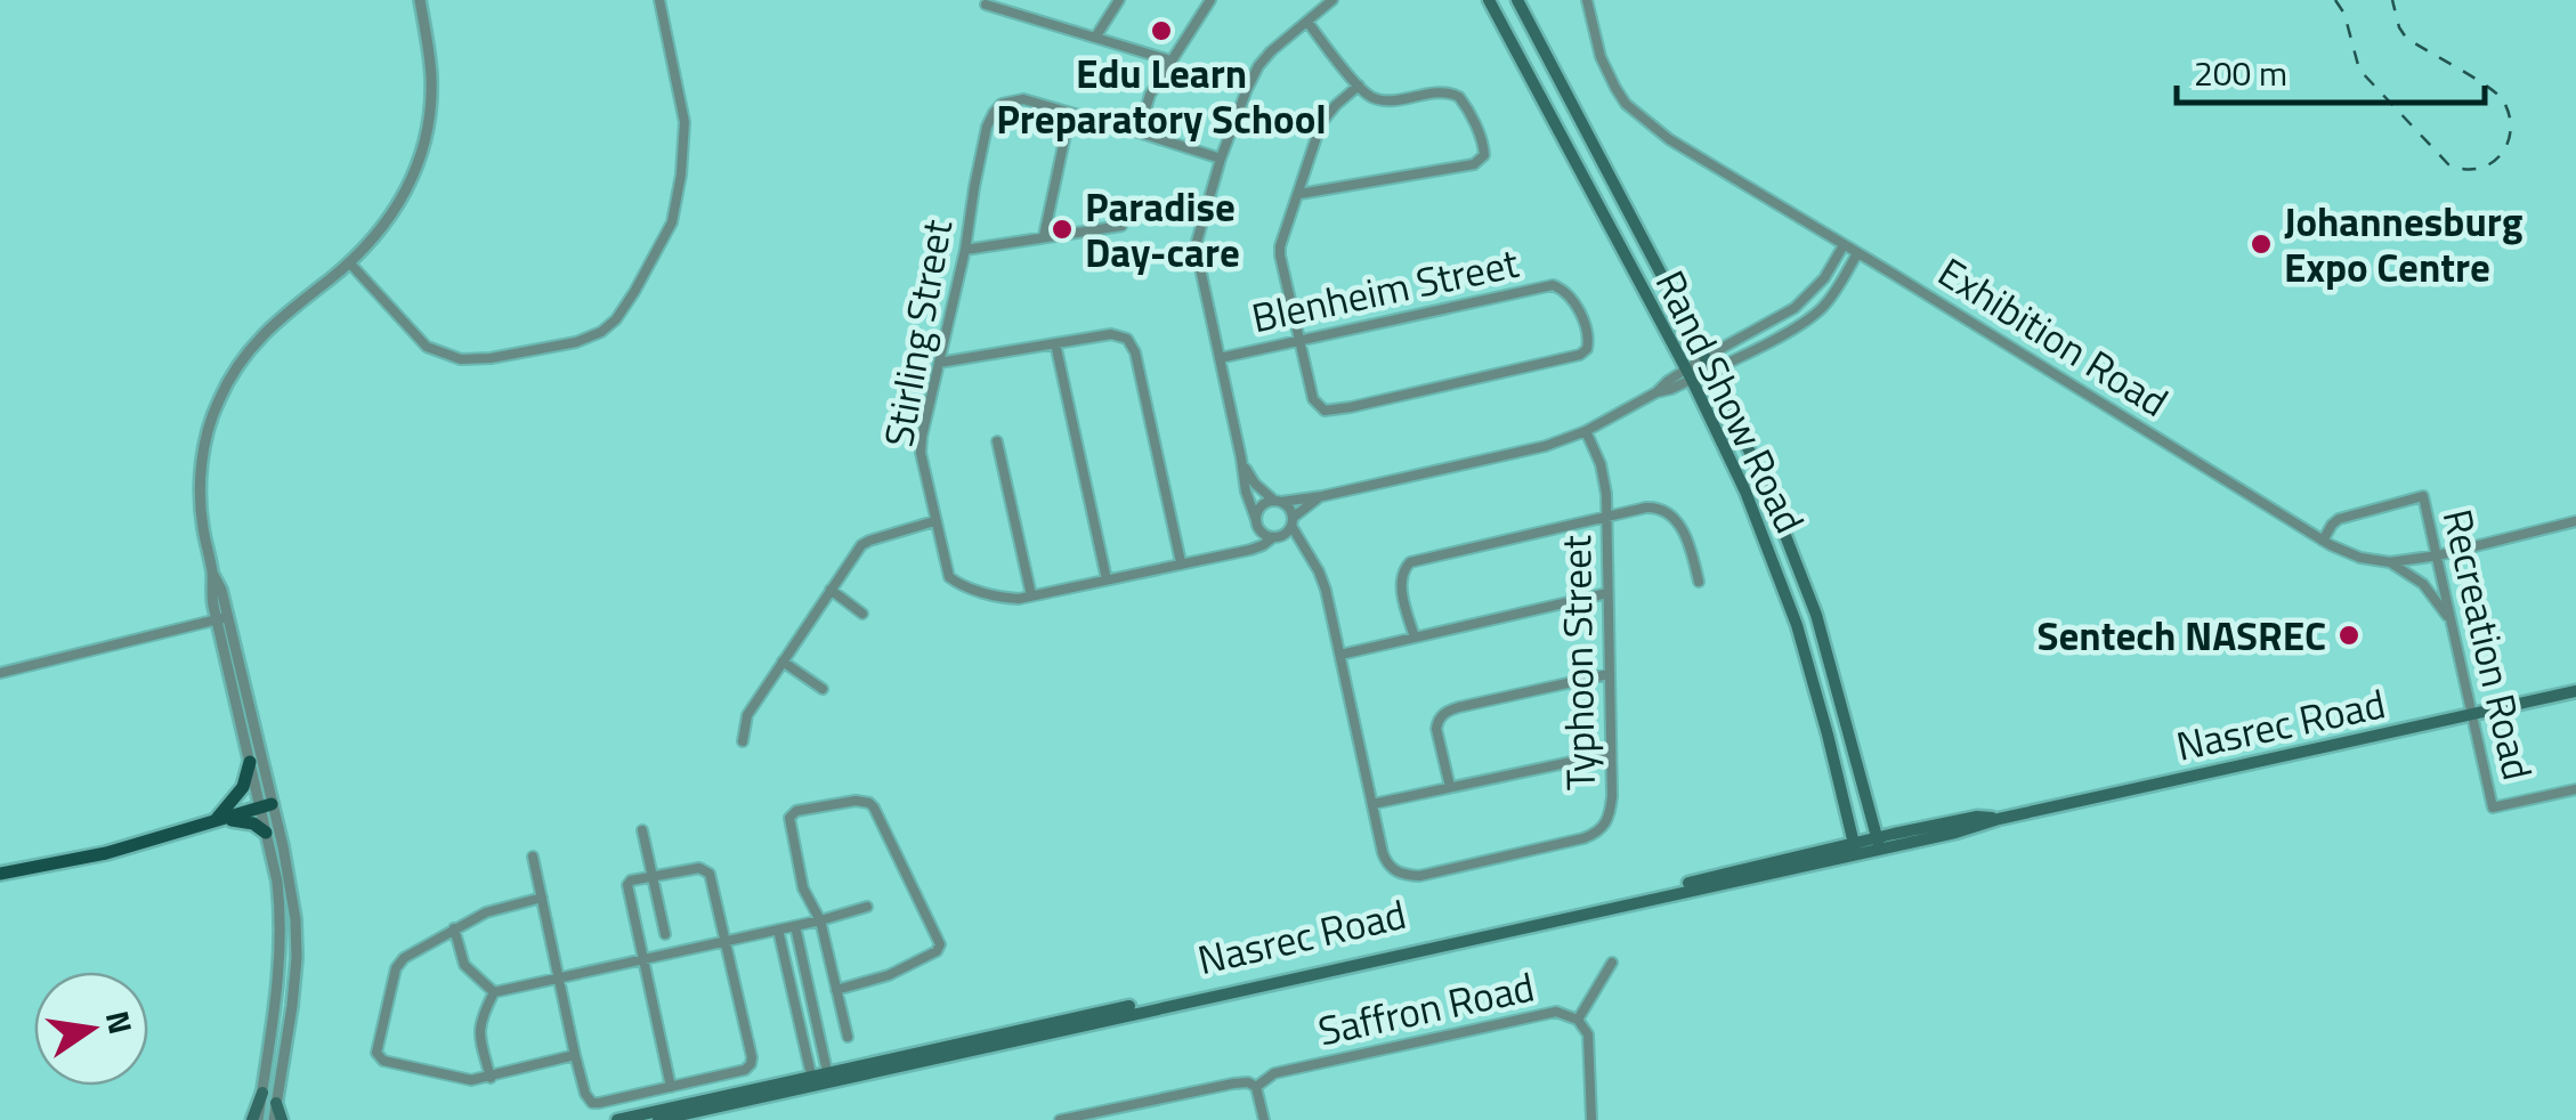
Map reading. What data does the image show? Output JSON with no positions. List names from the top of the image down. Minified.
{"streets":{"main road":["Rand Show Road","Nasrec Road"],"street":["Blenheim Street","Stirling Street","Exhibition Road","Recreation Road","Typhoon Street","Saffron Road"]},"crossings":[["Stirling Street","Typhoon Street"],["Exhibition Road","Recreation Road"],["Rand Show Road","Nasrec Road"],["Recreation Road","Nasrec Road"]],"places":["Edu Learn Preparatory School","Paradise Day-care","Johannesburg Expo Centre","Sentech NASREC"],"scale_bar":"200 m","north":"right"}
